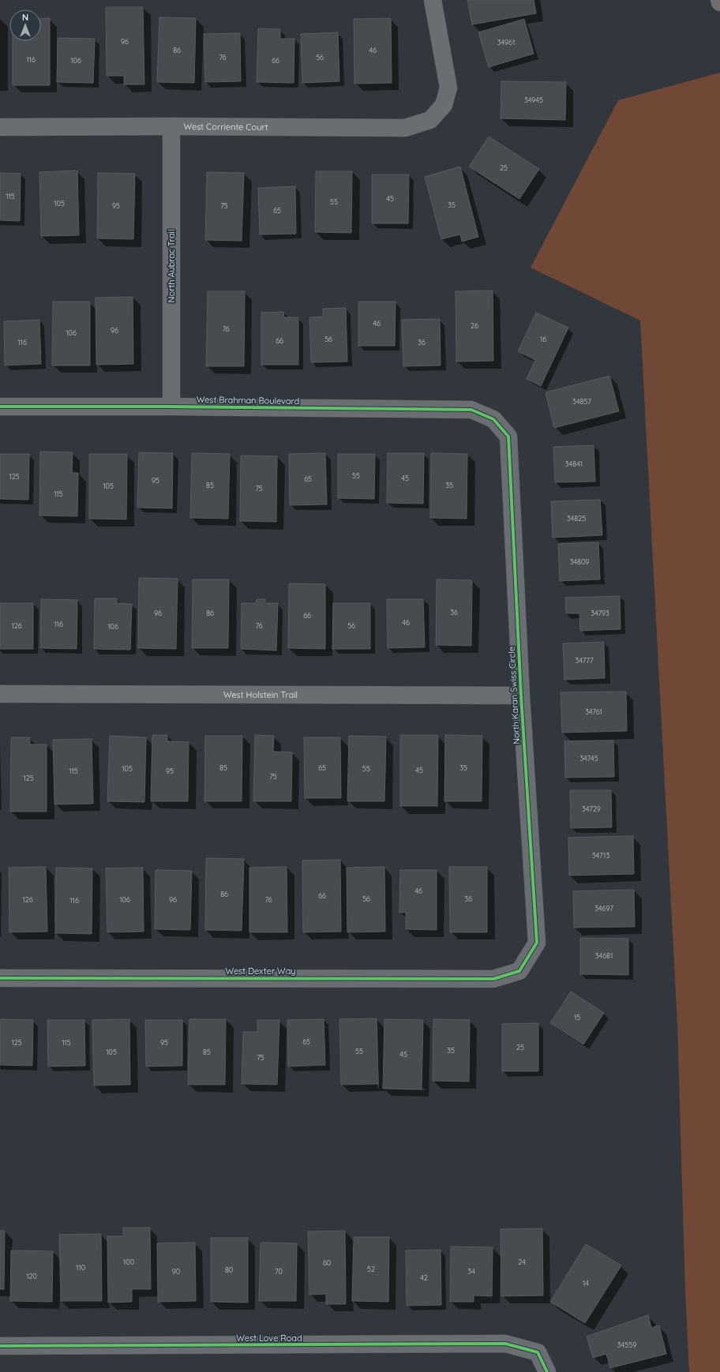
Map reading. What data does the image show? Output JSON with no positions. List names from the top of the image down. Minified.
{"streets":{"street":["West Corriente Court","North Aubrac Trail","West Brahman Boulevard","West Holstein Trail","North Karan Swiss Circle","West Dexter Way","West Love Road"]},"crossings":[["West Corriente Court","North Aubrac Trail"],["North Aubrac Trail","West Brahman Boulevard"],["West Brahman Boulevard","North Karan Swiss Circle"],["West Holstein Trail","North Karan Swiss Circle"],["North Karan Swiss Circle","West Dexter Way"]],"house_numbers":["96","34961","86","46","76","56","116","106","66","34945","25","115","45","55","105","35","95","75","65","46","26","76","96","106","56","16","66","116","36","34857","34841","55","125","45","65","95","85","35","105","75","115","34825","34809","36","96","86","34793","66","46","116","126","76","56","106","34777","34761","34745","85","65","35","105","55","45","115","95","75","125","34729","34713","46","86","66","56","36","126","106","96","76","116","34697","34681","15","65","125","115","95","25","35","55","105","85","45","75","100","24","60","110","52","80","90","70","34","120","42","14","34559"],"north":"top"}
